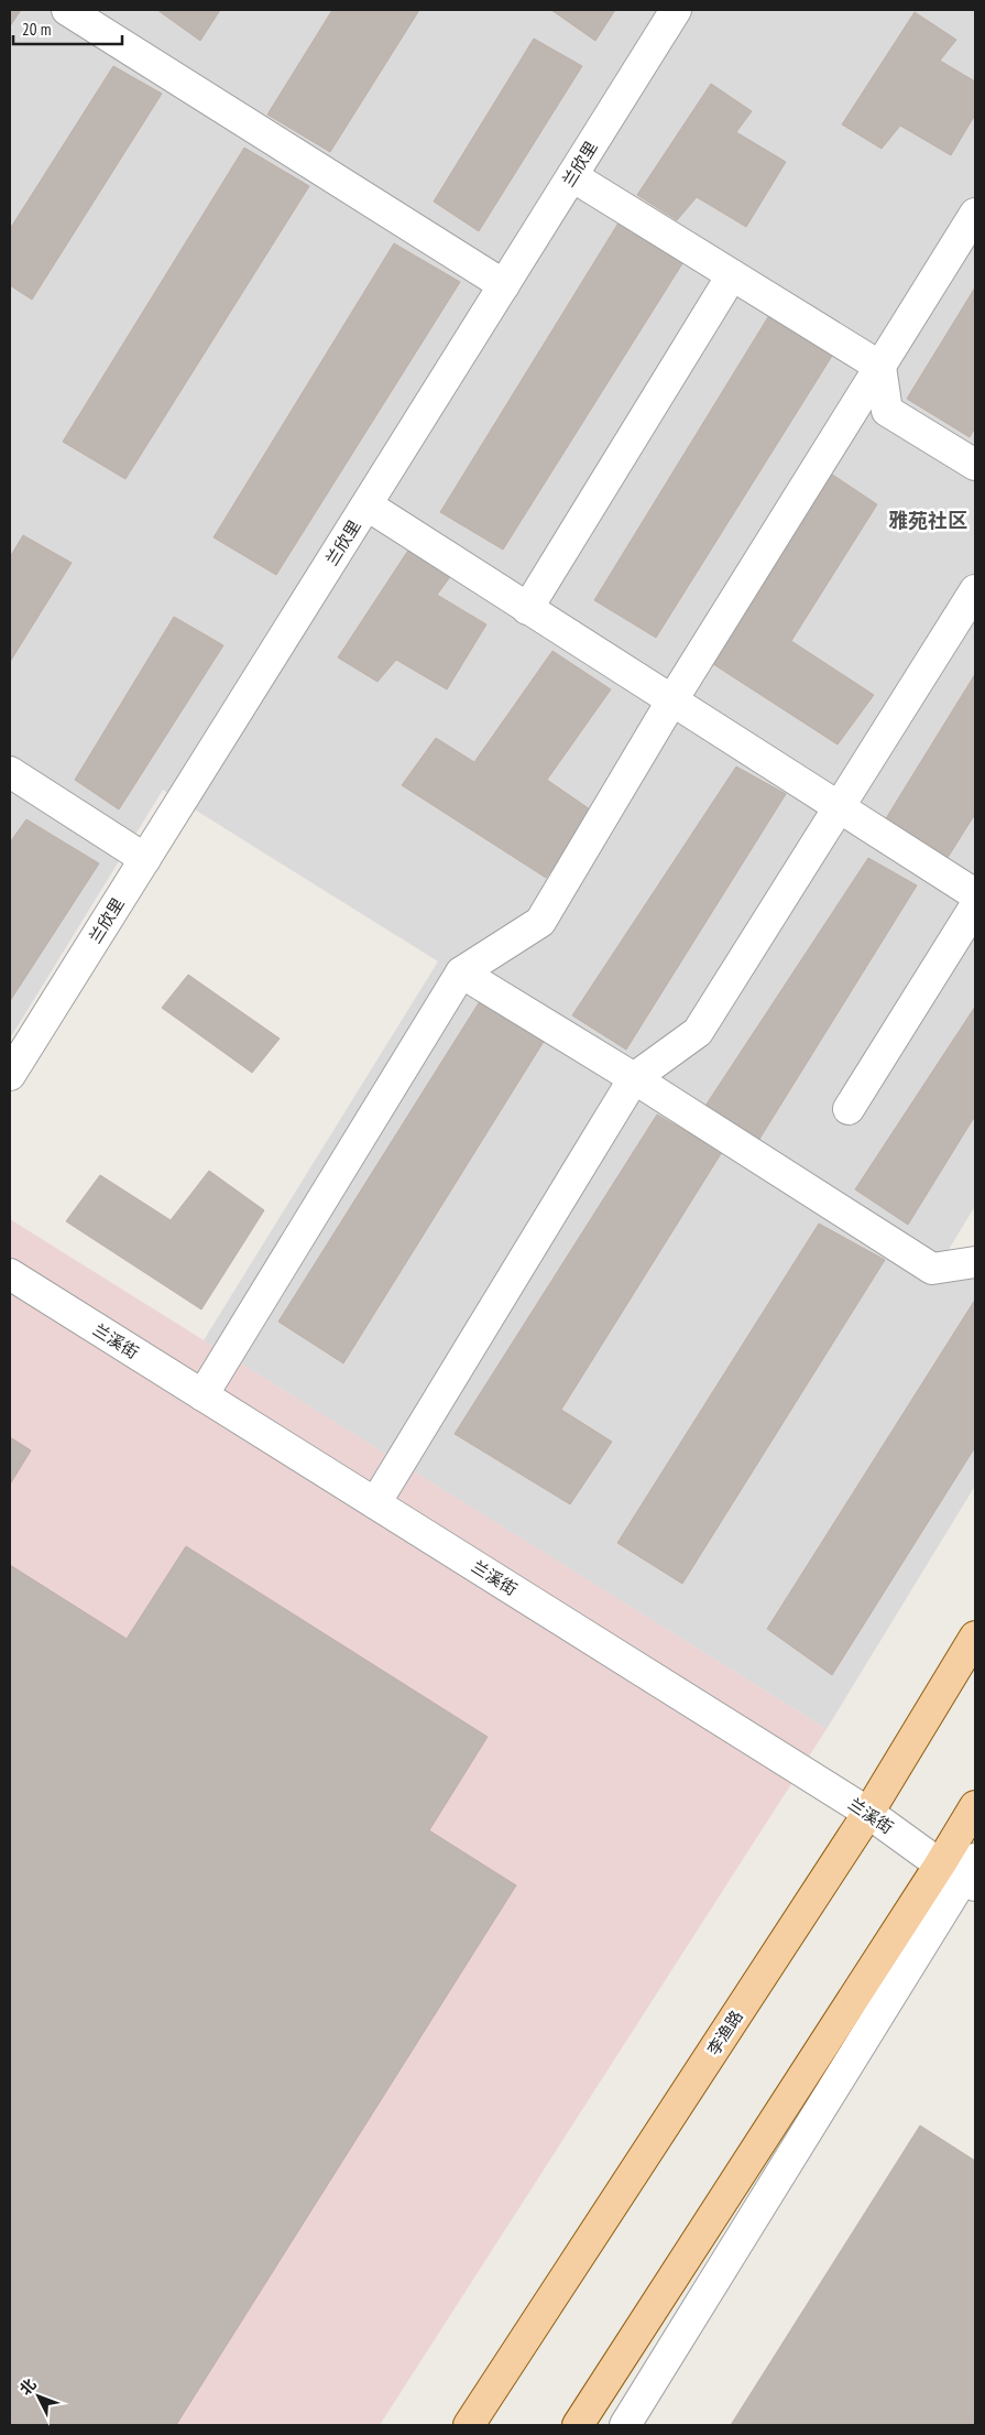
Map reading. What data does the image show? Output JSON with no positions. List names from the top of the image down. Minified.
{"streets":{"main road":["李渔路"],"street":["兰欣里","兰溪街"]},"crossings":[["兰溪街","李渔路"]],"districts":["雅苑社区"],"scale_bar":"20 m","north":"top left"}
